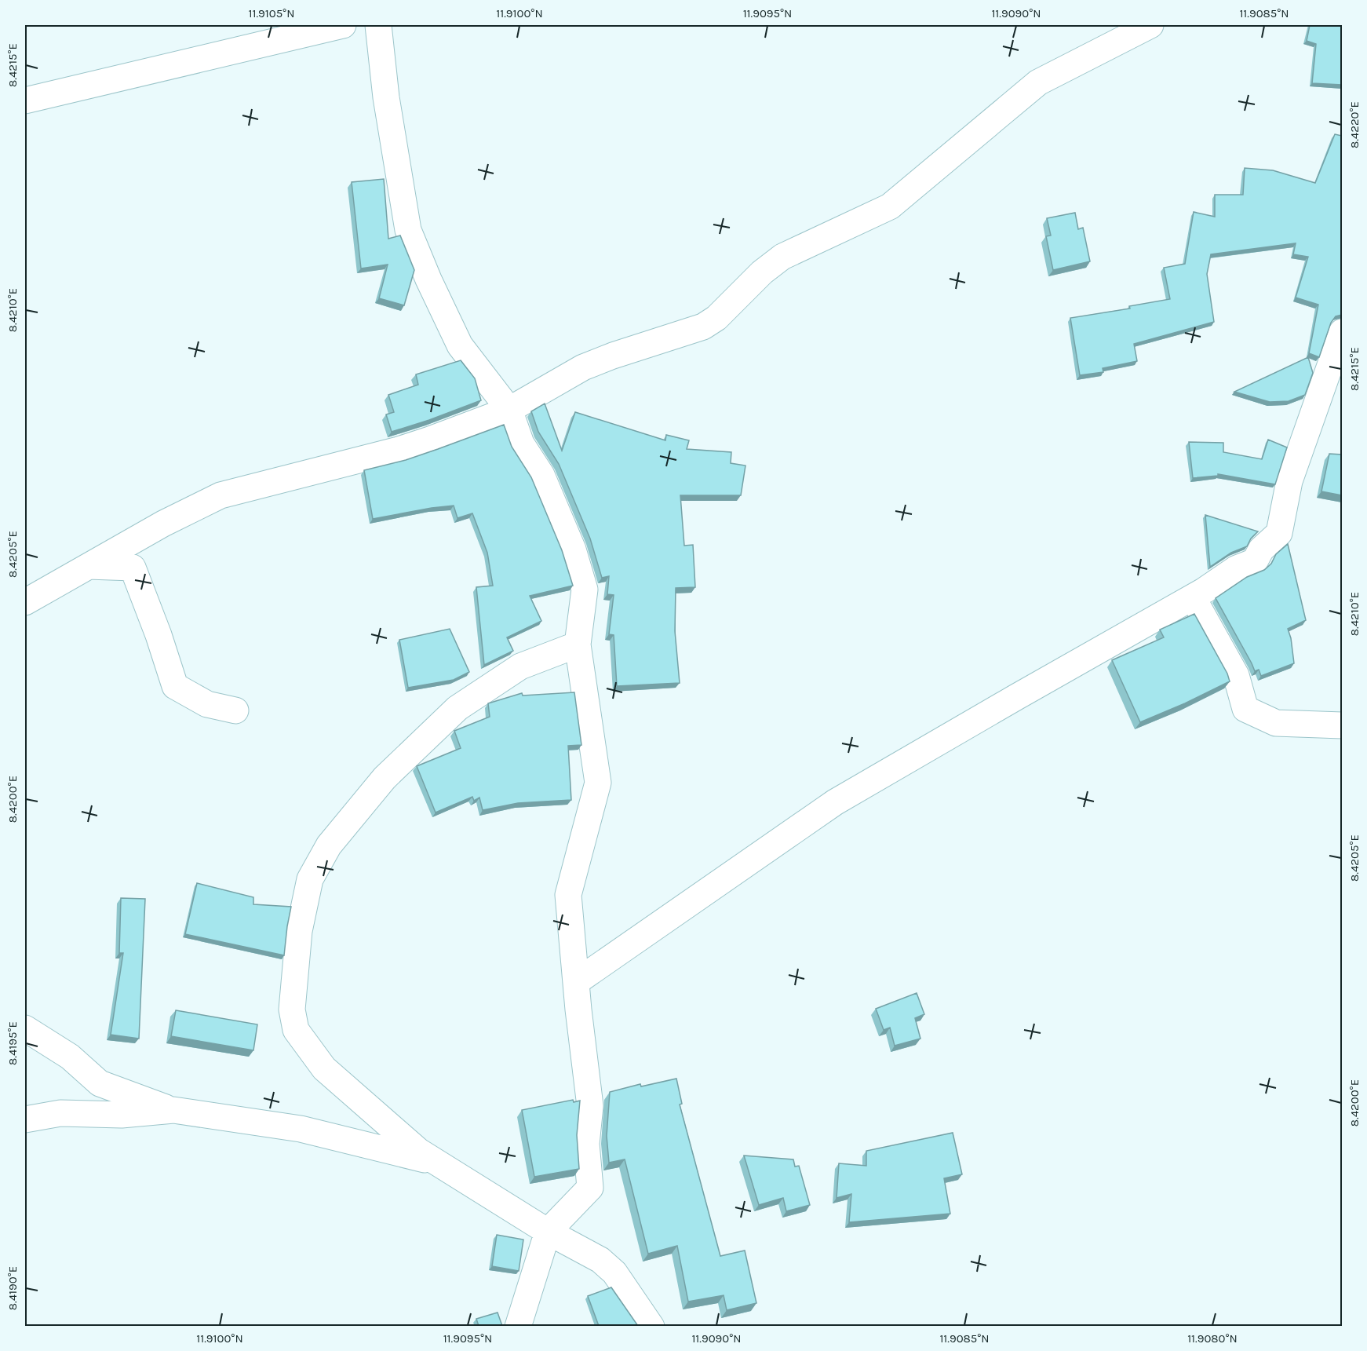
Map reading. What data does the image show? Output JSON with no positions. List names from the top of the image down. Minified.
{"coordinates":["11.9105°N","11.9100°N","11.9095°N","11.9090°N","11.9085°N","8.4215°E","8.4220°E","8.4210°E","8.4205°E","8.4200°E","8.4195°E","8.4190°E","11.9080°N"]}
